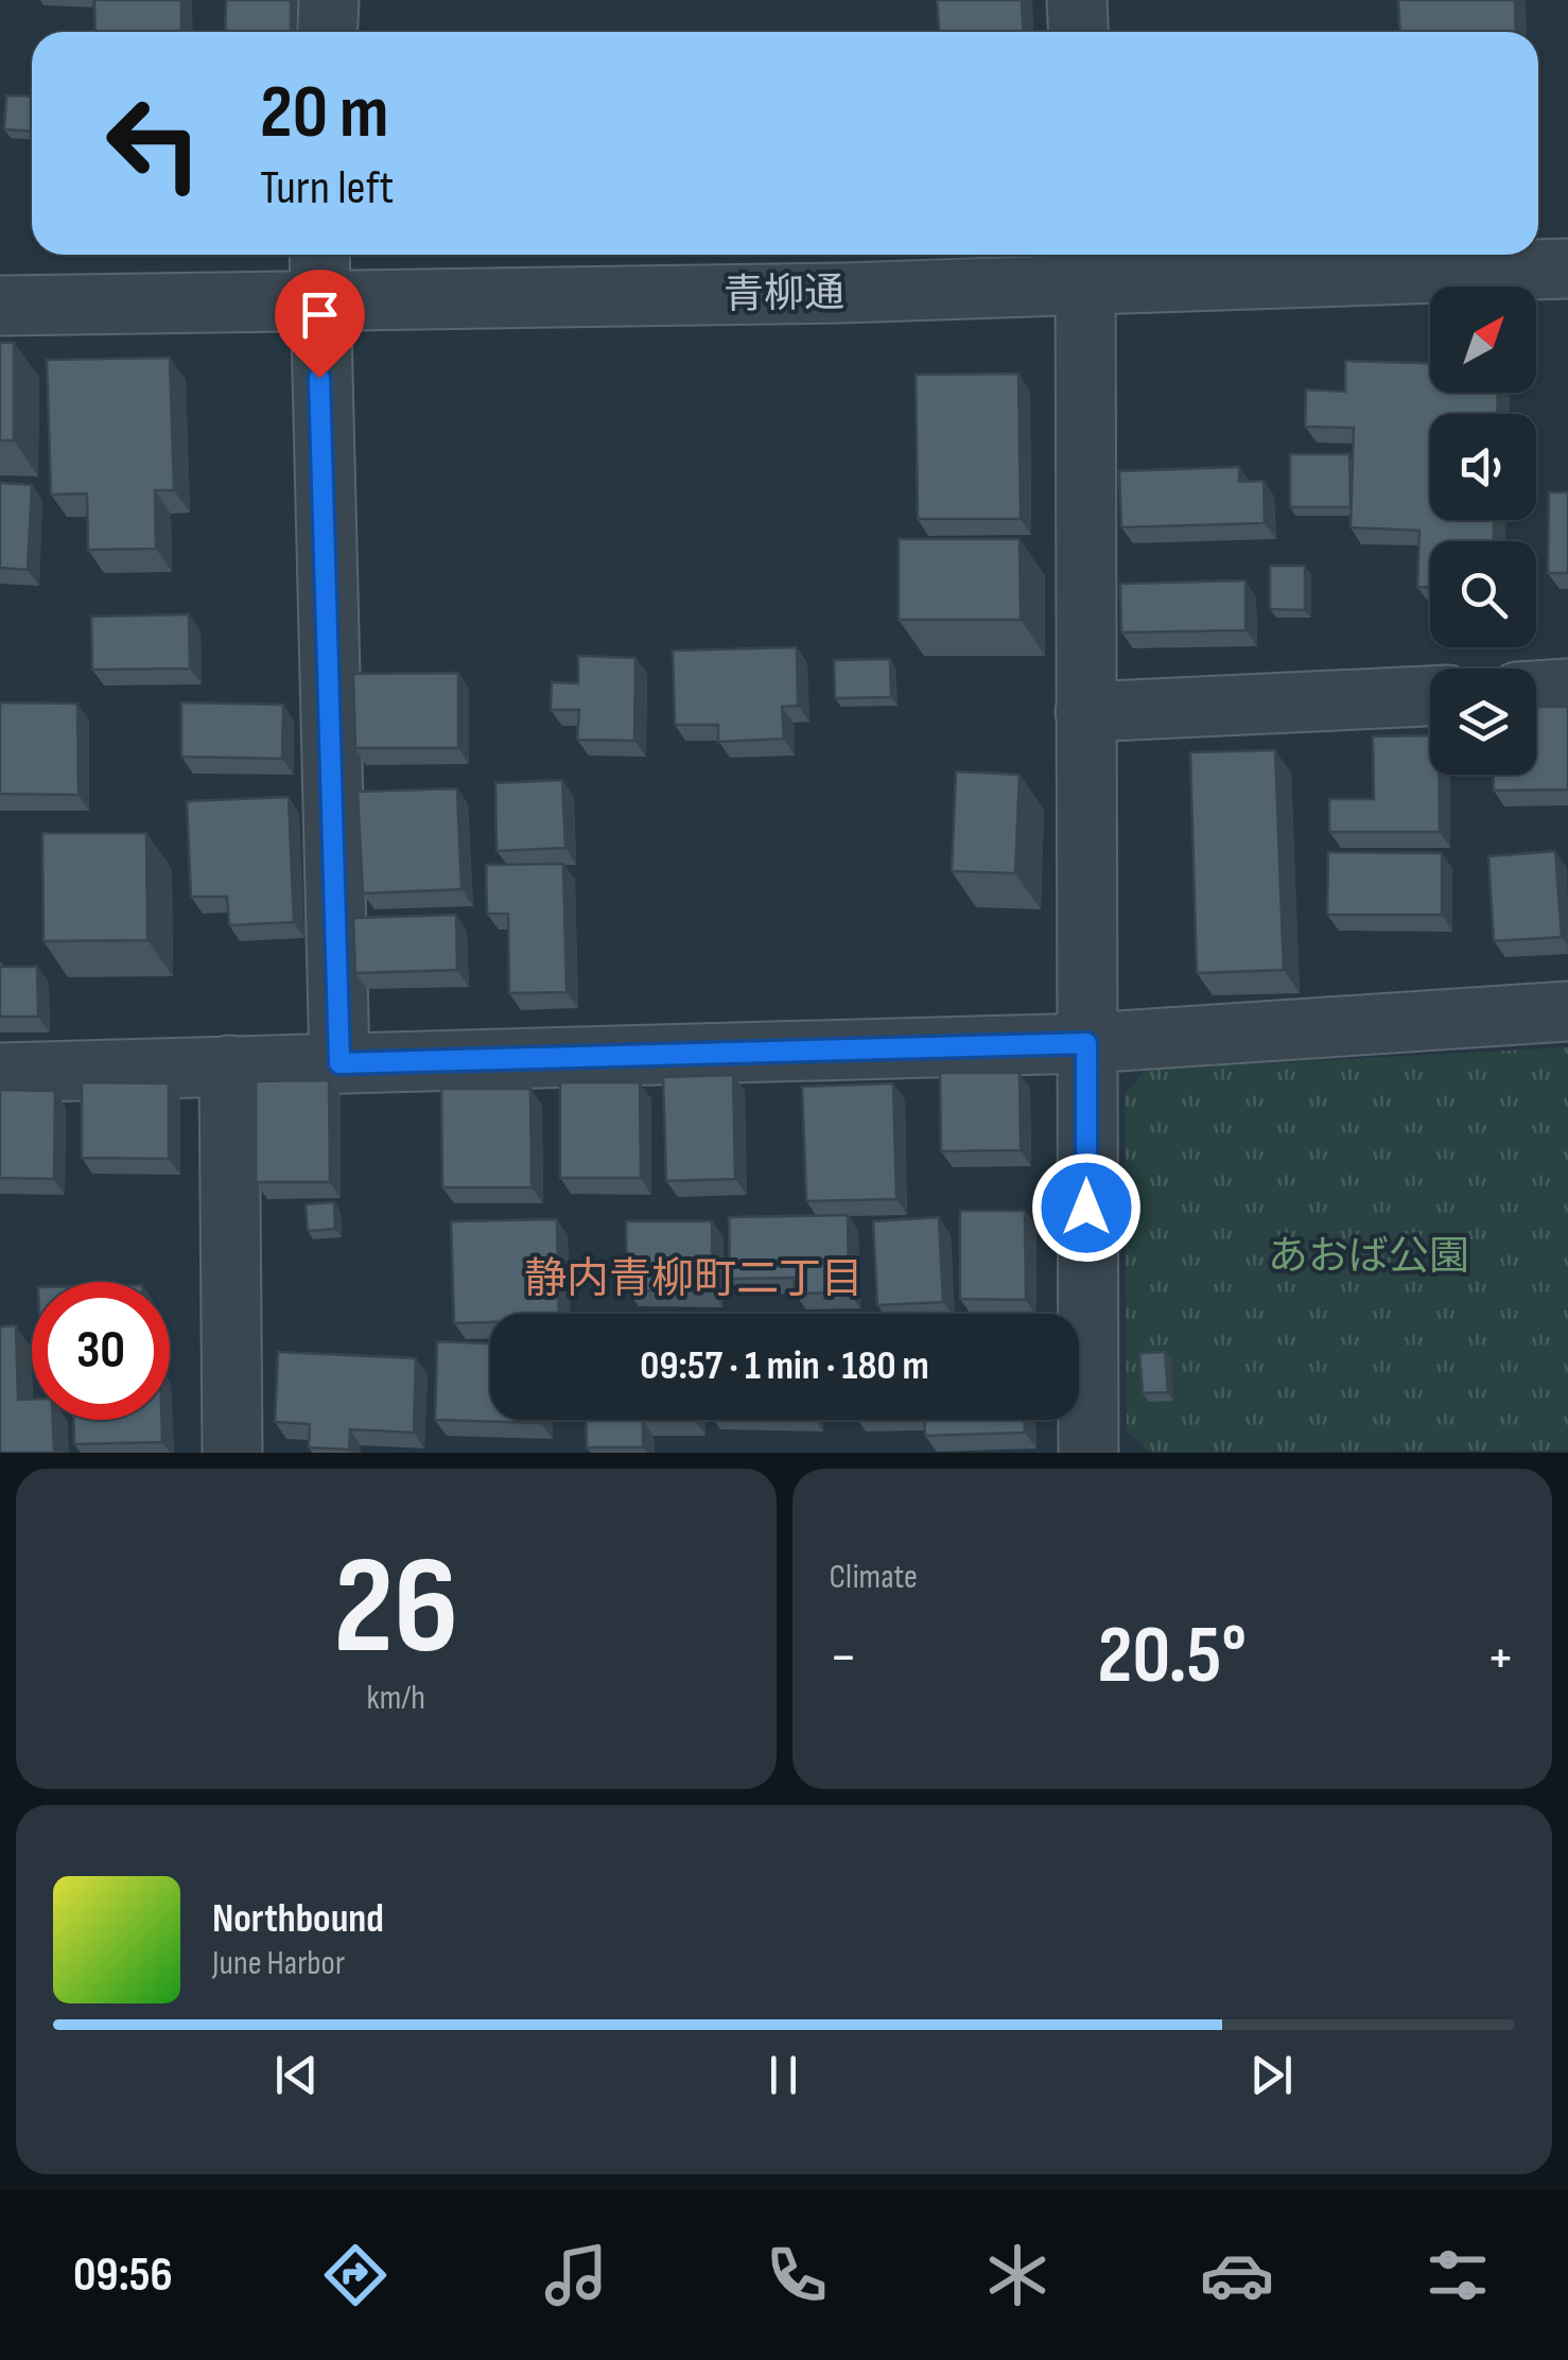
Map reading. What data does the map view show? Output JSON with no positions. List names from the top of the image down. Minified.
{"streets":{"street":["青柳通"]},"districts":["静内青柳町二丁目"],"parks":["あおば公園"],"north":"top right","page":{"turn":["20 m","Turn left"],"limit":"30","trip":"09:57 · 1 min · 180 m","tile":[["26","km/h"],"Climate"],"heat":["−","20.5°","+"],"song":["Northbound","June Harbor"],"tabs":"09:56"}}
